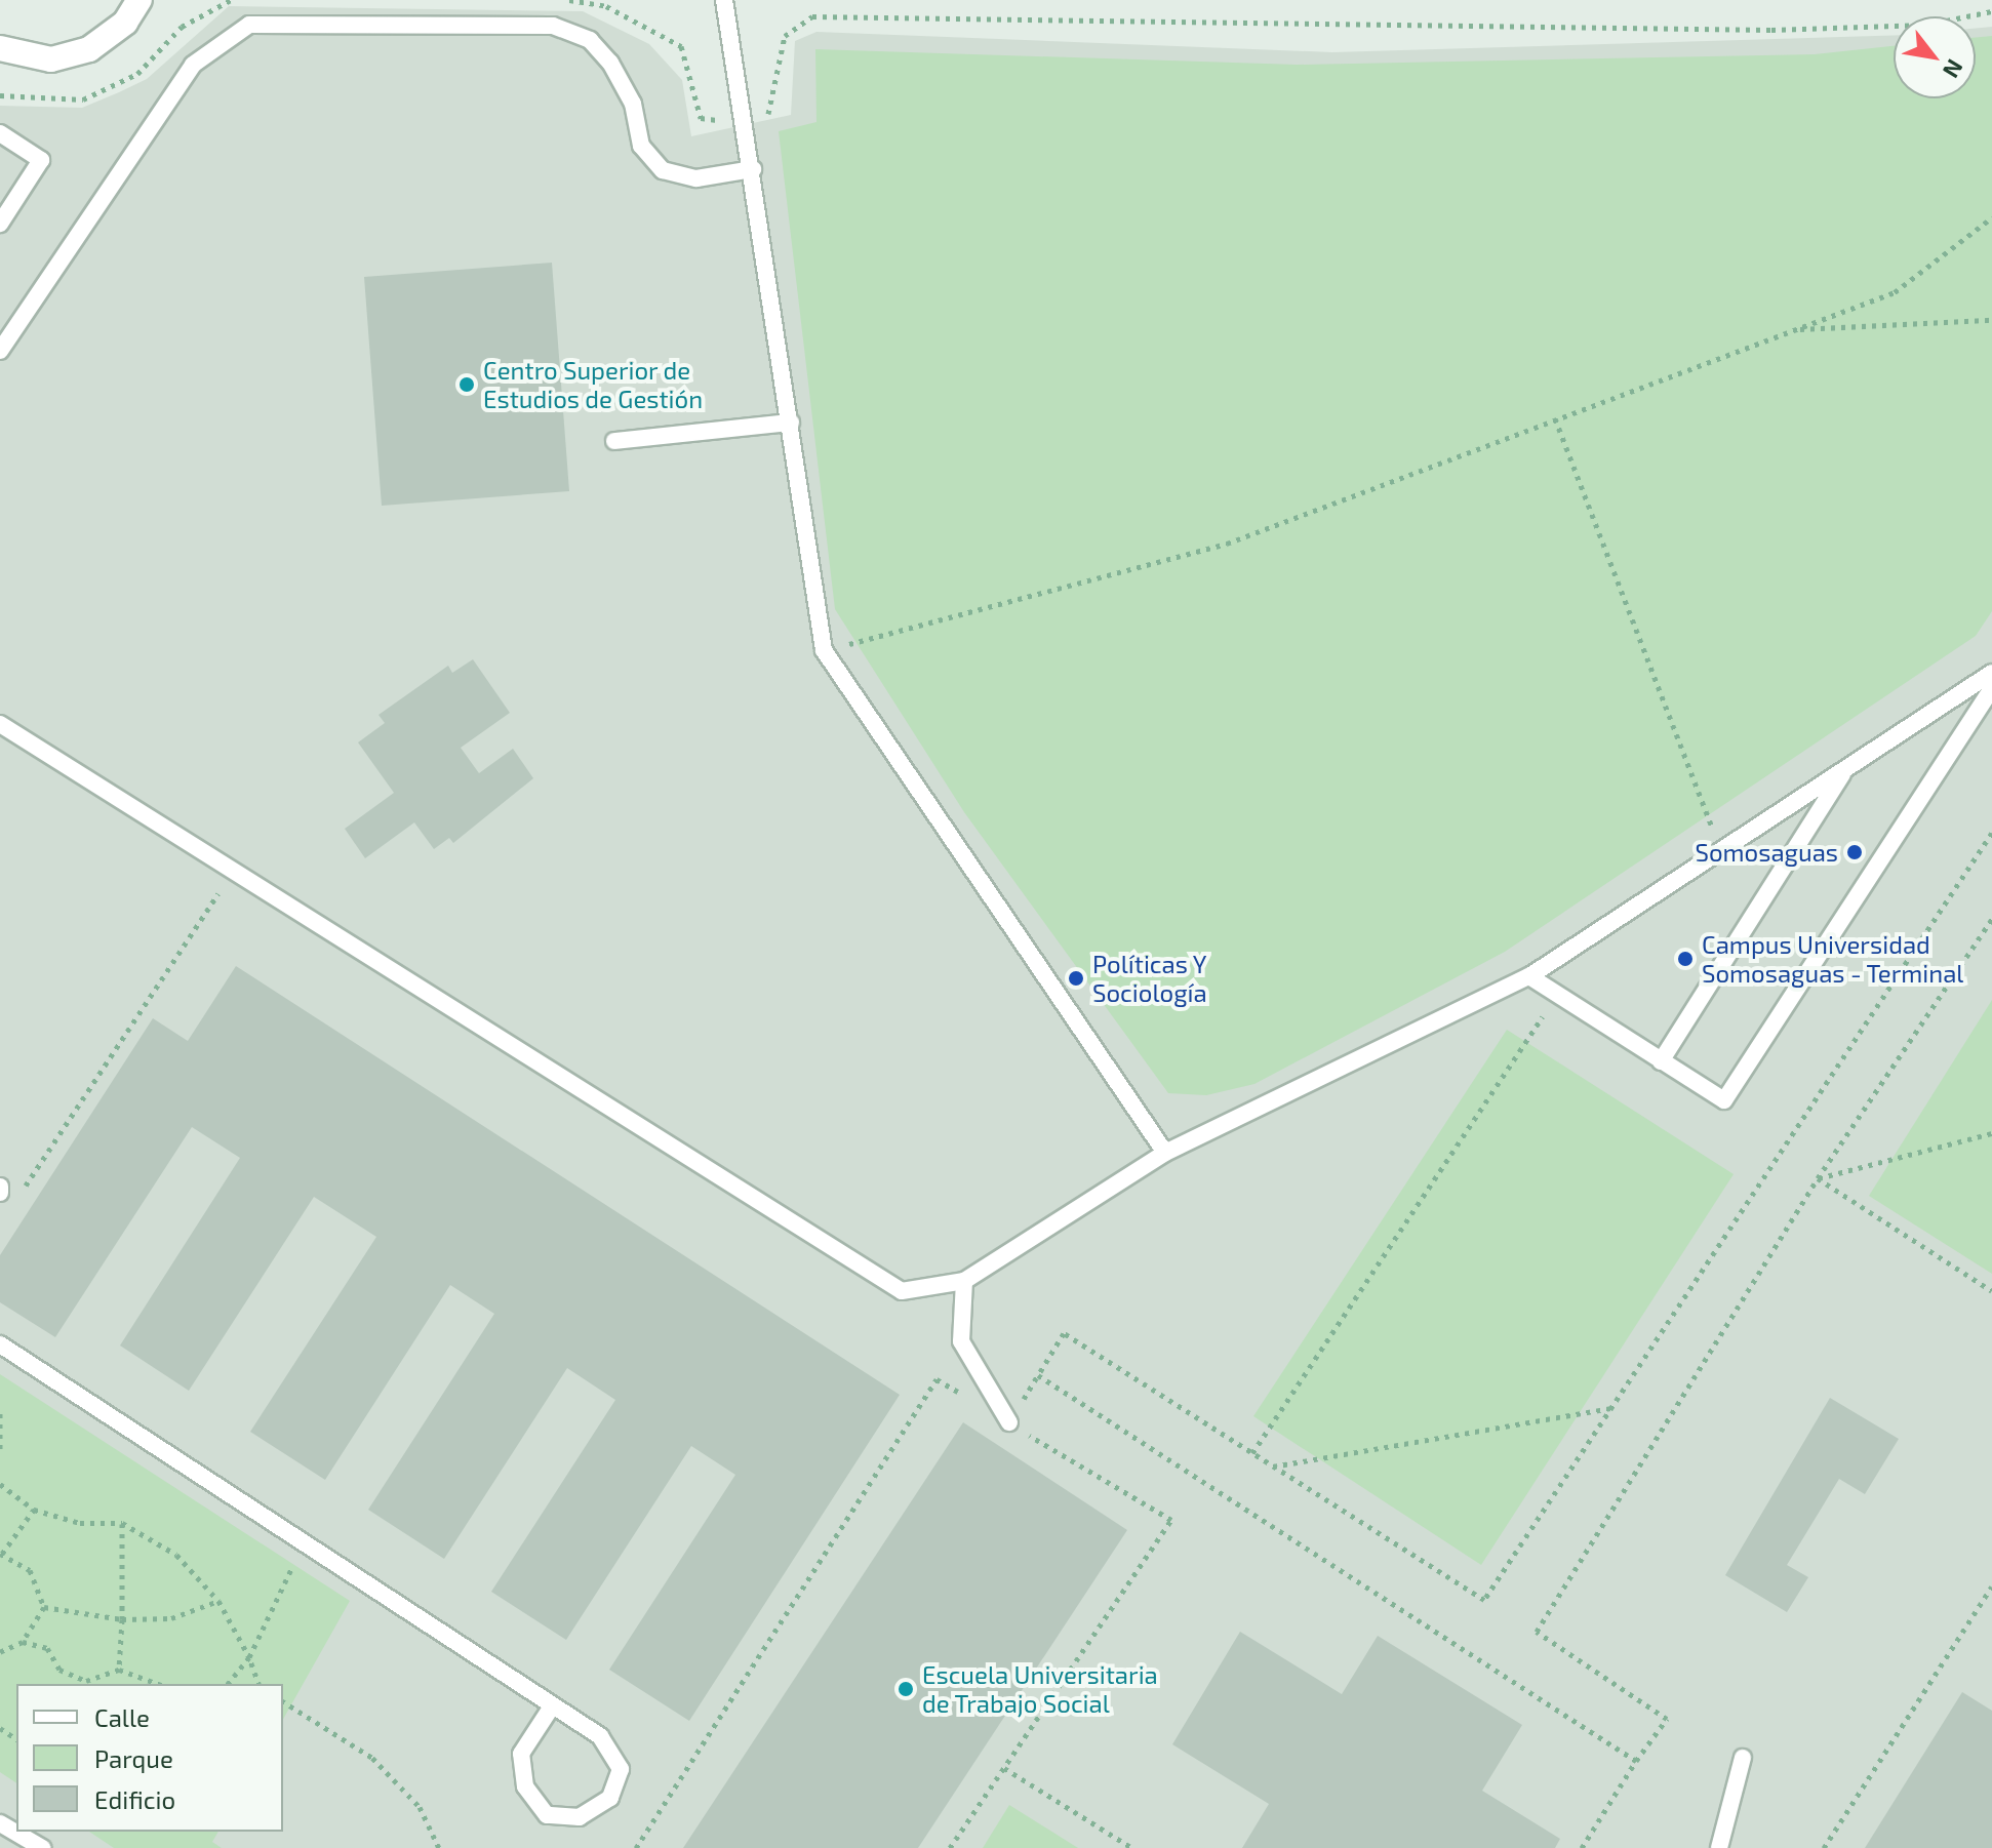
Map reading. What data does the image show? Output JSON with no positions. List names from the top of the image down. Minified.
{"places":["Centro Superior de Estudios de Gestión","Somosaguas","Campus Universidad Somosaguas - Terminal","Políticas Y Sociología","Escuela Universitaria de Trabajo Social"],"legend":["Calle","Parque","Edificio"],"north":"bottom right"}
